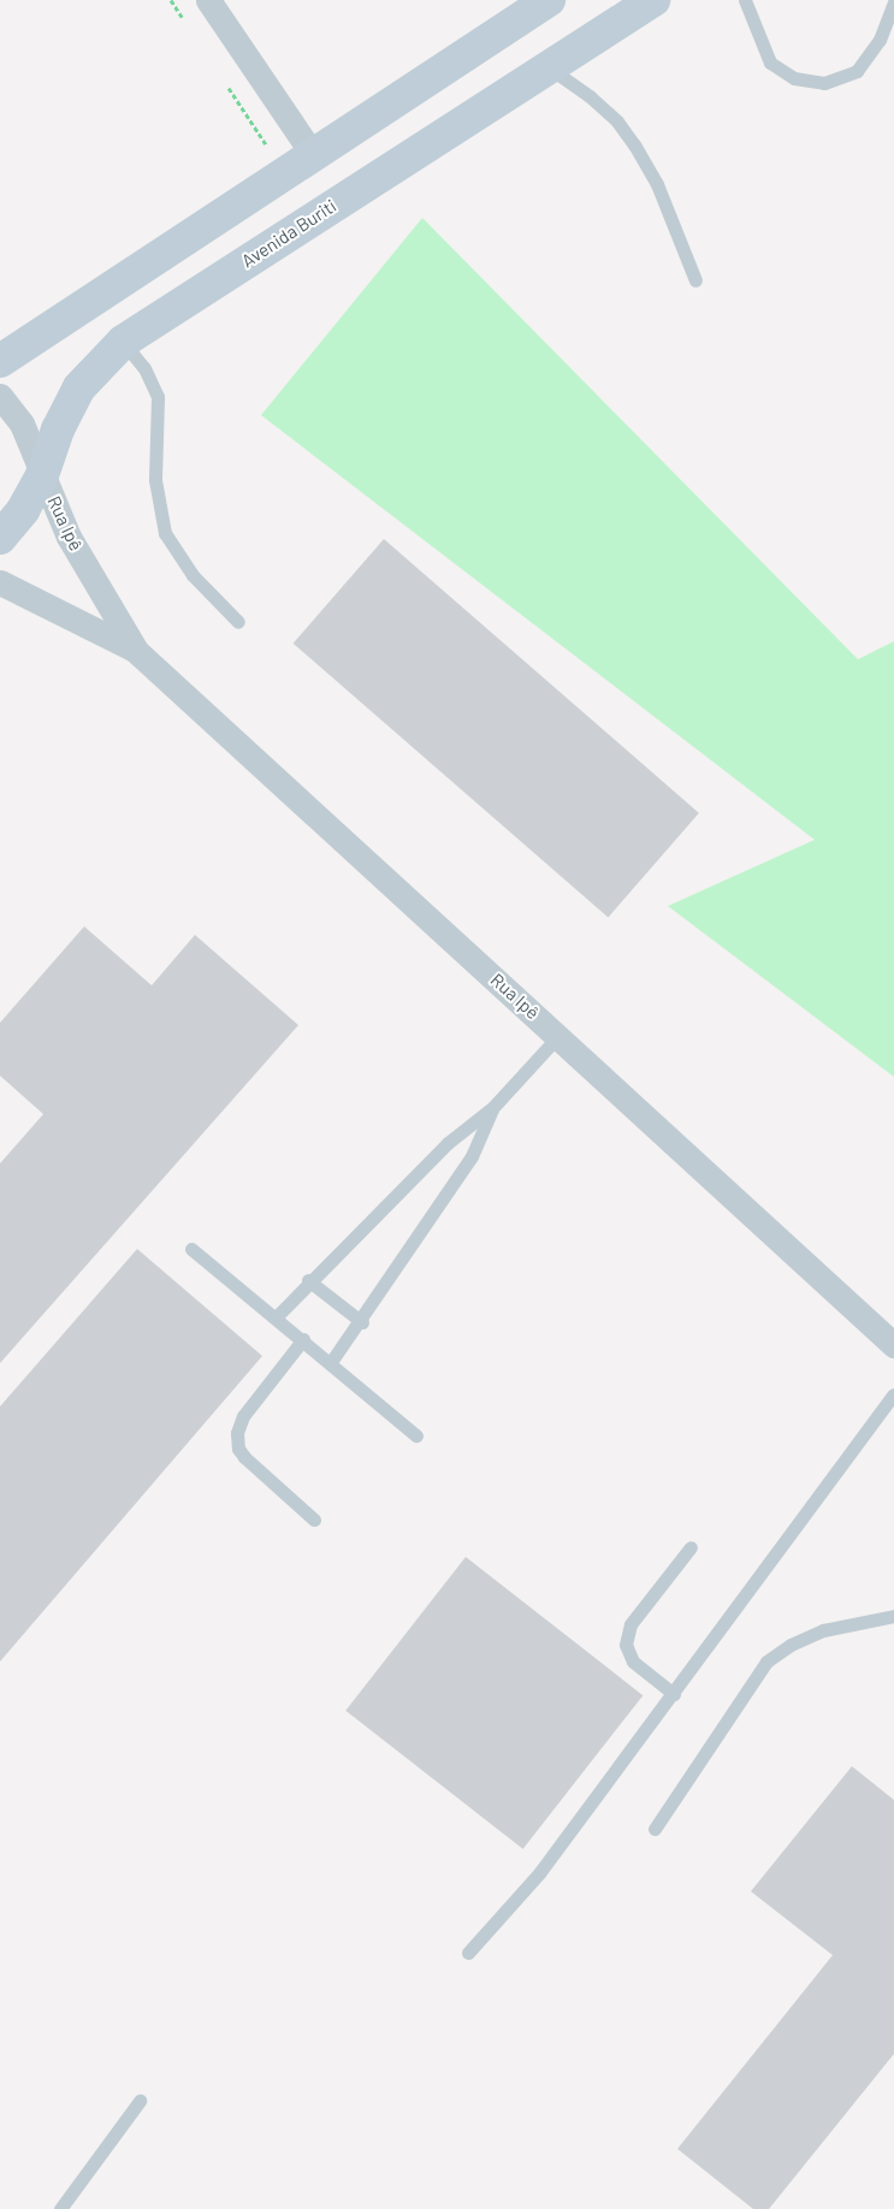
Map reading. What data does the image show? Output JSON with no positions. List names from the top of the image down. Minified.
{"streets":{"main road":["Avenida Buriti"],"street":["Rua Ipê"]},"crossings":[["Avenida Buriti","Rua Ipê"]]}
